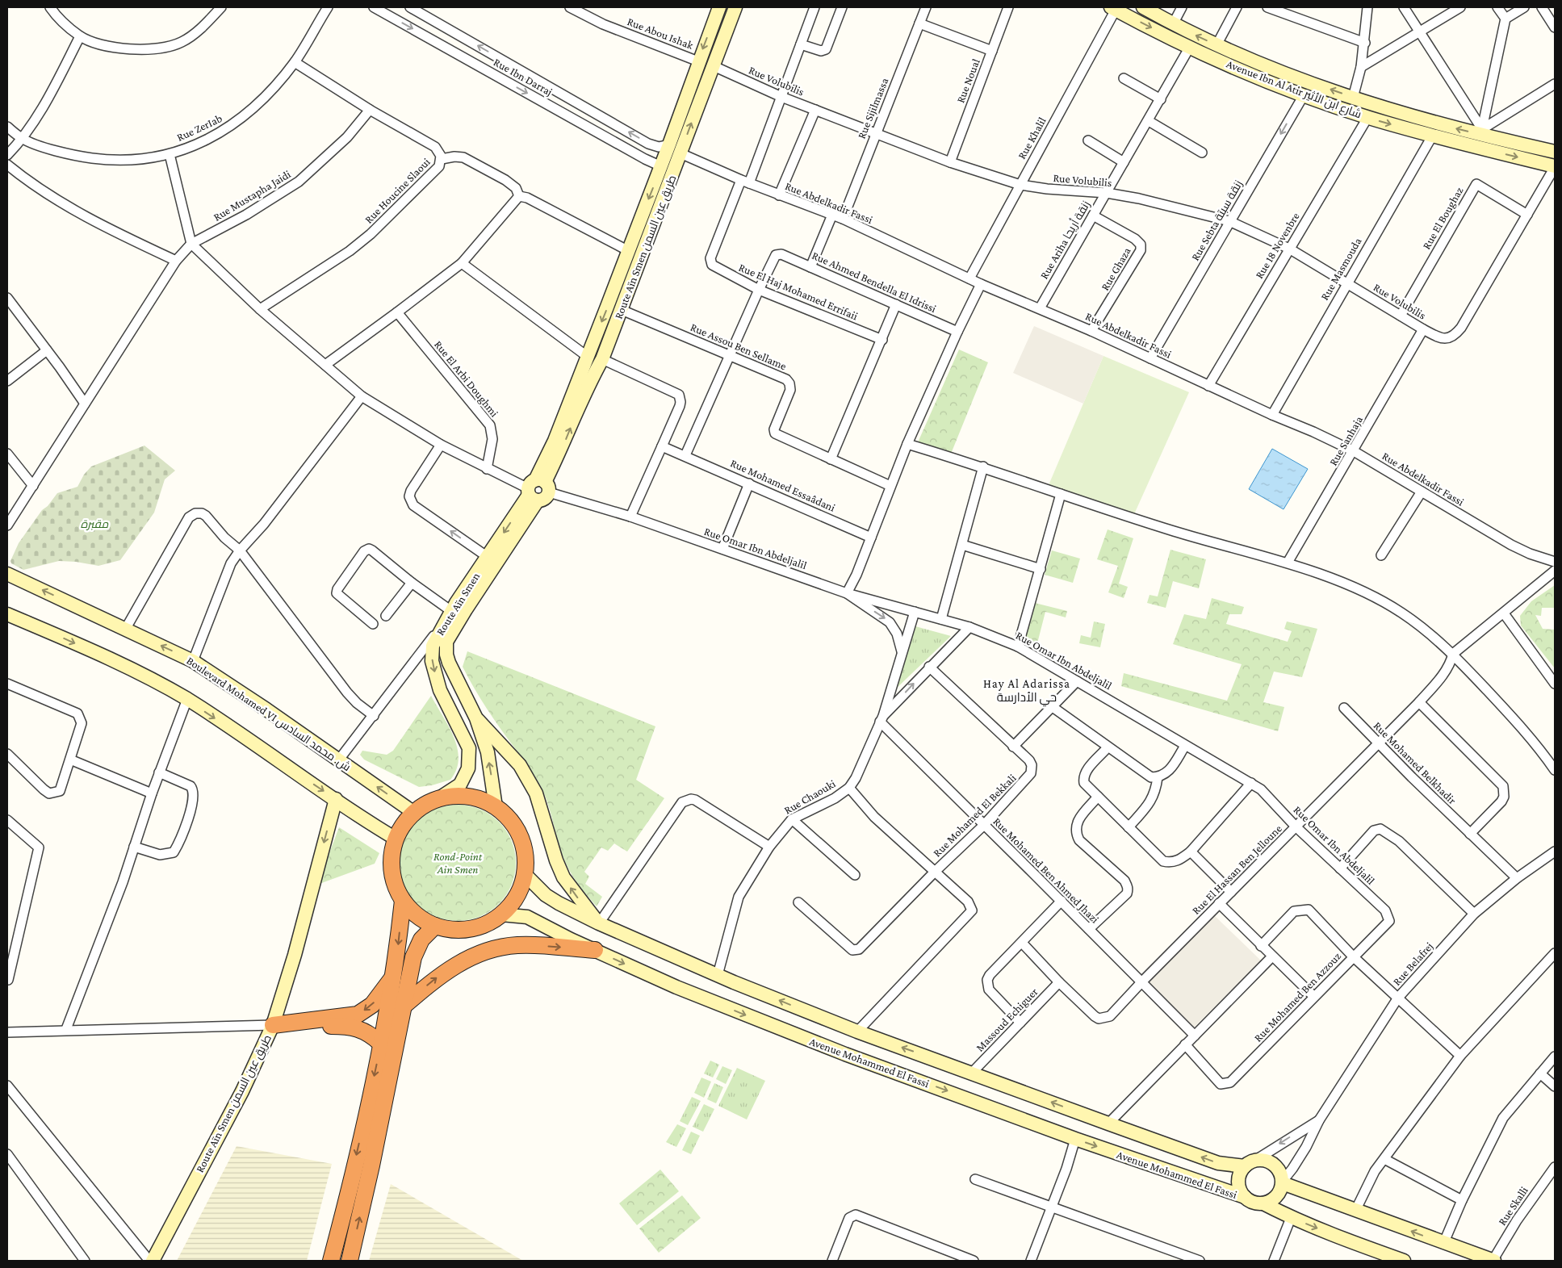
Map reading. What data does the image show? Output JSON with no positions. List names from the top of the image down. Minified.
{"streets":{"main road":["Avenue Ibn Al Atir شارع ابن الأثير","Route Aïn Smen طريق عين السمن","Route Aïn Smen","Boulevard Mohamed VI ش. محمد السادس","Avenue Mohammed El Fassi"],"street":["Rue Abou Ishak","Rue Ibn Darraj","Rue Volubilis","Rue Noual","Rue Sijilmassa","Rue ZerIab","Rue Khalil","Rue Houcine Slaoui","Rue Mustapha Jaidi","Rue Abdelkadir Fassi","Rue El Boughaz","Rue Sebta زنقة سبتة","Rue Ariha زنقة أريحا","Rue 18 Novenbre","Rue Ghaza","Rue Masmouda","Rue Ahmed Bendella El Idrissi","Rue El Haj Mohamed Errifaii","Rue Assou Ben Sellame","Rue El Arbi Doughmi","Rue Sanhaja","Rue Mohamed Essaâdani","Rue Omar Ibn Abdeljalil","Rue Mohamed Belkhadir","Rue Chaouki","Rue Mohamed El Bekkali","Rue El Hassan Ben Jelloune","Rue Mohamed Ben Ahmed Jhazi","Rue Belafrej","Rue Mohamed Ben Azzouz","Massoud Echiguer","Rue Skalli"]},"crossings":[["Rue Abou Ishak","Route Aïn Smen طريق عين السمن"],["Rue Ibn Darraj","Route Aïn Smen طريق عين السمن"],["Rue Volubilis","Rue Noual"],["Rue Volubilis","Rue Sijilmassa"],["Rue Volubilis","Rue Khalil"],["Rue Volubilis","Rue El Boughaz"],["Rue Volubilis","Rue Sebta زنقة سبتة"],["Rue Volubilis","Rue Ariha زنقة أريحا"],["Rue Volubilis","Rue 18 Novenbre"],["Rue Volubilis","Route Aïn Smen طريق عين السمن"],["Rue Volubilis","Rue Masmouda"],["Rue Volubilis","Rue Sanhaja"],["Avenue Ibn Al Atir شارع ابن الأثير","Rue Khalil"],["Avenue Ibn Al Atir شارع ابن الأثير","Rue Sebta زنقة سبتة"],["Avenue Ibn Al Atir شارع ابن الأثير","Rue Ariha زنقة أريحا"],["Avenue Ibn Al Atir شارع ابن الأثير","Rue 18 Novenbre"],["Avenue Ibn Al Atir شارع ابن الأثير","Rue Masmouda"],["Rue Sijilmassa","Rue Abdelkadir Fassi"],["Rue ZerIab","Rue Houcine Slaoui"],["Rue Khalil","Rue Abdelkadir Fassi"],["Rue Houcine Slaoui","Rue Mustapha Jaidi"],["Rue Houcine Slaoui","Rue Omar Ibn Abdeljalil"],["Rue Mustapha Jaidi","Rue Omar Ibn Abdeljalil"],["Rue Abdelkadir Fassi","Rue Sebta زنقة سبتة"],["Rue Abdelkadir Fassi","Rue Ariha زنقة أريحا"],["Rue Abdelkadir Fassi","Rue 18 Novenbre"],["Rue Abdelkadir Fassi","Route Aïn Smen طريق عين السمن"],["Rue Abdelkadir Fassi","Rue Ghaza"],["Rue Abdelkadir Fassi","Rue Masmouda"],["Rue Abdelkadir Fassi","Rue El Haj Mohamed Errifaii"],["Rue Abdelkadir Fassi","Rue Sanhaja"],["Rue Ariha زنقة أريحا","Rue Ghaza"],["Route Aïn Smen طريق عين السمن","Rue Assou Ben Sellame"],["Route Aïn Smen طريق عين السمن","Rue Omar Ibn Abdeljalil"],["Route Aïn Smen طريق عين السمن","Route Aïn Smen"],["Rue Ahmed Bendella El Idrissi","Rue El Haj Mohamed Errifaii"],["Rue El Arbi Doughmi","Rue Omar Ibn Abdeljalil"],["Rue Omar Ibn Abdeljalil","Route Aïn Smen"],["Rue Omar Ibn Abdeljalil","Rue Chaouki"],["Rue Omar Ibn Abdeljalil","Rue El Hassan Ben Jelloune"],["Rue Omar Ibn Abdeljalil","Rue Mohamed Ben Azzouz"],["Route Aïn Smen","Boulevard Mohamed VI ش. محمد السادس"],["Route Aïn Smen","Avenue Mohammed El Fassi"],["Boulevard Mohamed VI ش. محمد السادس","Avenue Mohammed El Fassi"],["Rue Mohamed Belkhadir","Rue El Hassan Ben Jelloune"],["Rue Mohamed Belkhadir","Rue Belafrej"],["Rue Chaouki","Rue Mohamed El Bekkali"],["Rue Chaouki","Rue Mohamed Ben Ahmed Jhazi"],["Rue Mohamed El Bekkali","Rue Mohamed Ben Ahmed Jhazi"],["Rue El Hassan Ben Jelloune","Rue Mohamed Ben Ahmed Jhazi"],["Rue El Hassan Ben Jelloune","Massoud Echiguer"],["Rue Belafrej","Avenue Mohammed El Fassi"]],"one_way":["Rue Sebta زنقة سبتة"],"districts":["Hay Al Adarissa حي الأدارسة"],"parks":["مقبرة","Rond-Point Ain Smen"]}
